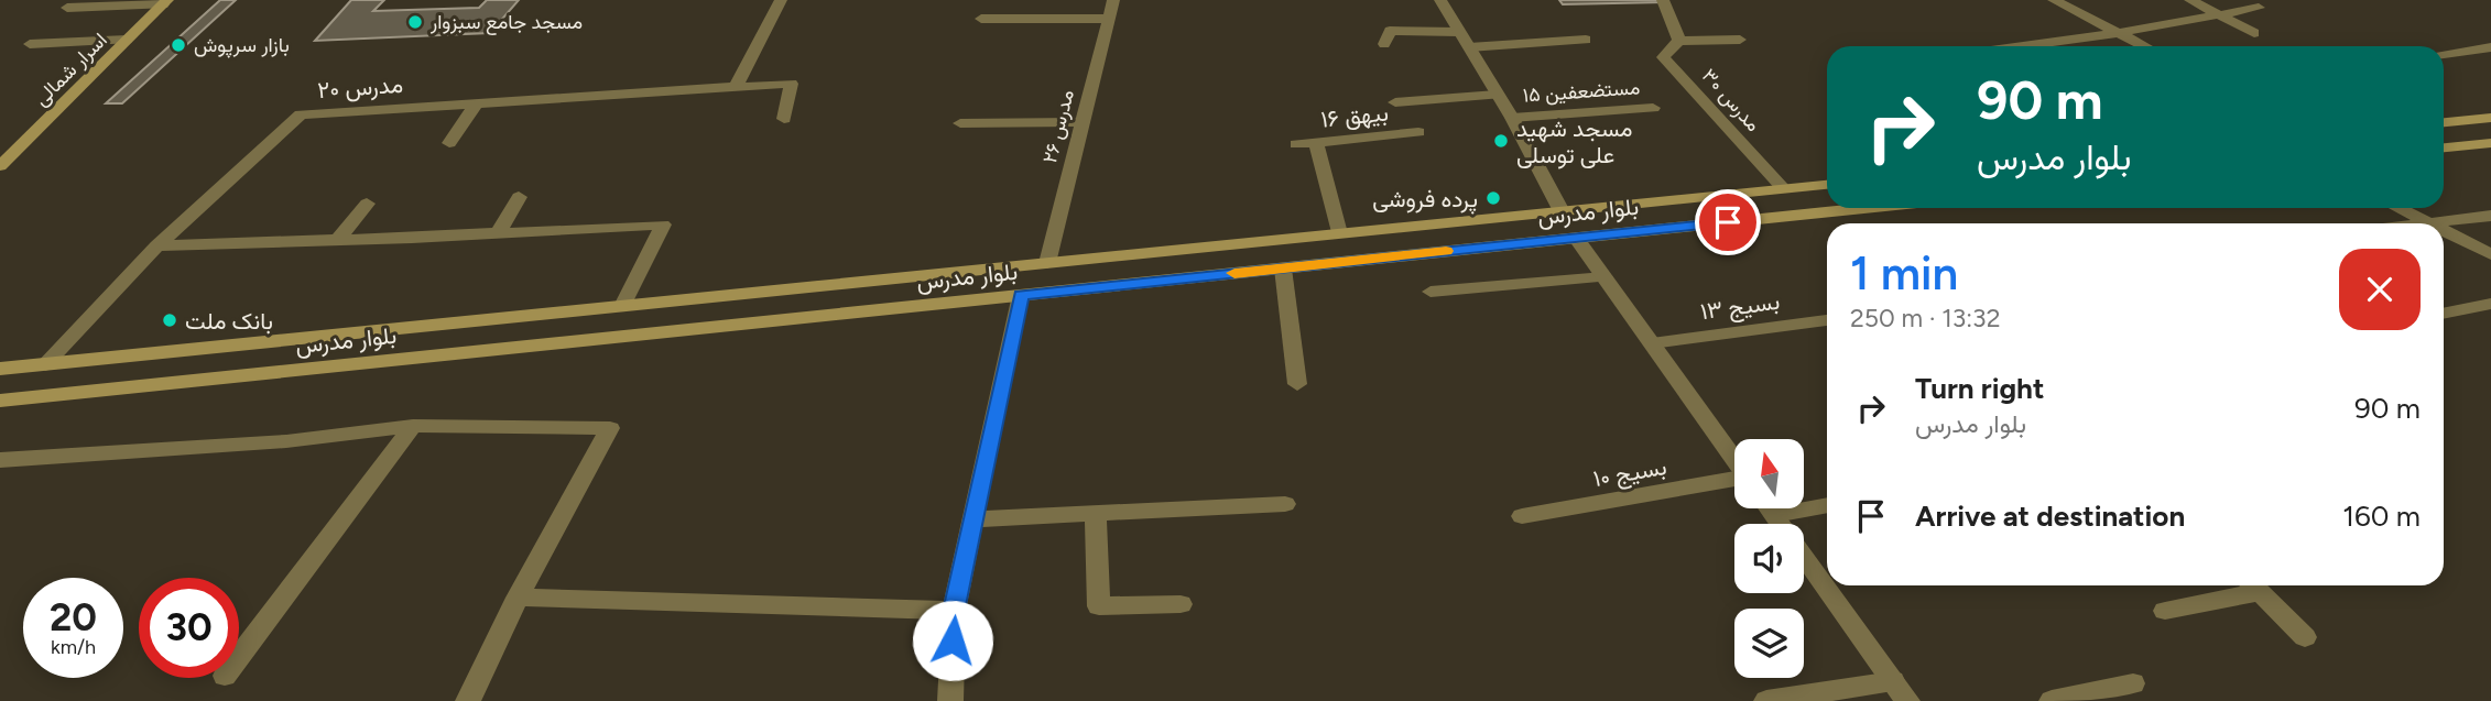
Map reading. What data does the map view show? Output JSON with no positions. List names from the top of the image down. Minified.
{"streets":{"main road":["اسرار شمالی","بلوار مدرس"],"street":["مدرس ۲۰","مستضعفین ۱۵","مدرس ۳۰","بیهق ۱۶","مدرس ۲۶","بسیج ۱۳","بسیج ۱۰"]},"crossings":[["مدرس ۲۰","بلوار مدرس"],["مدرس ۳۰","بلوار مدرس"],["مدرس ۲۶","بلوار مدرس"]],"places":["مسجد جامع سبزوار","بازار سرپوش","مسجد شهید علی توسلی","پرده فروشی","بانک ملت"],"north":"top","page":{"turn":["90 m","بلوار مدرس"],"heading":["1 min","250 m · 13:32"],"list":[{"name":"Turn right","note":"بلوار مدرس","value":"90 m"},{"name":"Arrive at destination","value":"160 m"}],"speed":"20 km/h","limit":"30"}}
